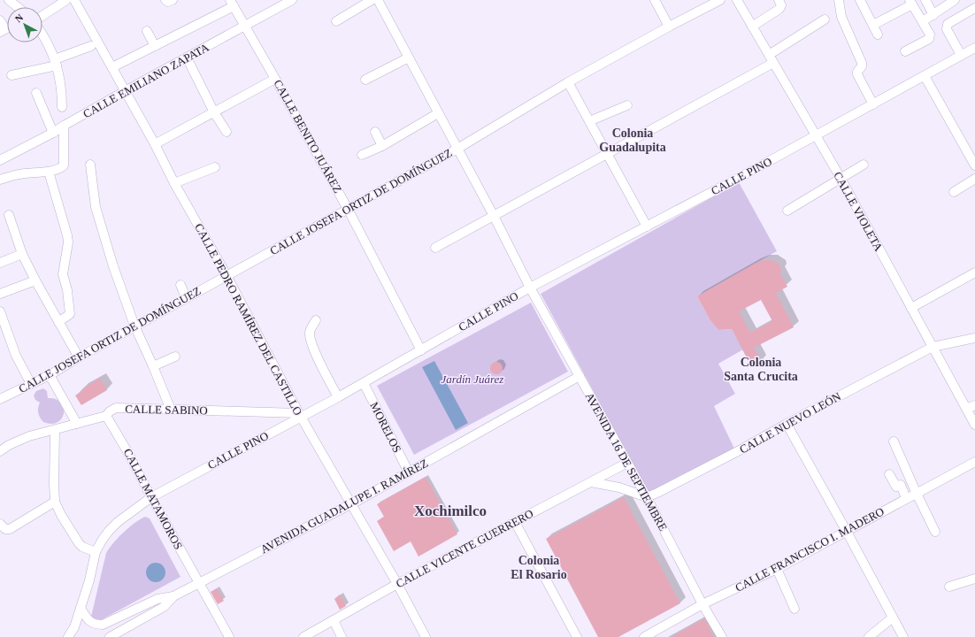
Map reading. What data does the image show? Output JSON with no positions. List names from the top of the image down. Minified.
{"streets":{"street":["CALLE EMILIANO ZAPATA","CALLE BENITO JUÁREZ","CALLE PINO","CALLE JOSEFA ORTIZ DE DOMÍNGUEZ","CALLE VIOLETA","CALLE PEDRO RAMÍREZ DEL CASTILLO","CALLE SABINO","CALLE NUEVO LEÓN","MORELOS","AVENIDA 16 DE SEPTIEMBRE","CALLE MATAMOROS","AVENIDA GUADALUPE I. RAMÍREZ","CALLE VICENTE GUERRERO","CALLE FRANCISCO I. MADERO"]},"crossings":[["CALLE EMILIANO ZAPATA","CALLE BENITO JUÁREZ"],["CALLE EMILIANO ZAPATA","CALLE PEDRO RAMÍREZ DEL CASTILLO"],["CALLE BENITO JUÁREZ","CALLE PINO"],["CALLE BENITO JUÁREZ","CALLE JOSEFA ORTIZ DE DOMÍNGUEZ"],["CALLE PINO","CALLE VIOLETA"],["CALLE PINO","CALLE PEDRO RAMÍREZ DEL CASTILLO"],["CALLE PINO","CALLE SABINO"],["CALLE PINO","MORELOS"],["CALLE PINO","AVENIDA 16 DE SEPTIEMBRE"],["CALLE PINO","CALLE MATAMOROS"],["CALLE JOSEFA ORTIZ DE DOMÍNGUEZ","CALLE PEDRO RAMÍREZ DEL CASTILLO"],["CALLE JOSEFA ORTIZ DE DOMÍNGUEZ","AVENIDA 16 DE SEPTIEMBRE"],["CALLE VIOLETA","CALLE NUEVO LEÓN"],["CALLE PEDRO RAMÍREZ DEL CASTILLO","CALLE SABINO"],["CALLE PEDRO RAMÍREZ DEL CASTILLO","AVENIDA GUADALUPE I. RAMÍREZ"],["CALLE PEDRO RAMÍREZ DEL CASTILLO","CALLE VICENTE GUERRERO"],["CALLE SABINO","CALLE MATAMOROS"],["CALLE NUEVO LEÓN","AVENIDA 16 DE SEPTIEMBRE"],["MORELOS","AVENIDA GUADALUPE I. RAMÍREZ"],["AVENIDA 16 DE SEPTIEMBRE","AVENIDA GUADALUPE I. RAMÍREZ"],["AVENIDA 16 DE SEPTIEMBRE","CALLE VICENTE GUERRERO"],["AVENIDA 16 DE SEPTIEMBRE","CALLE FRANCISCO I. MADERO"],["CALLE MATAMOROS","AVENIDA GUADALUPE I. RAMÍREZ"]],"districts":["Colonia Guadalupita","Colonia Santa Crucita","Xochimilco","Colonia El Rosario"],"parks":["Jardín Juárez"],"north":"top left"}
